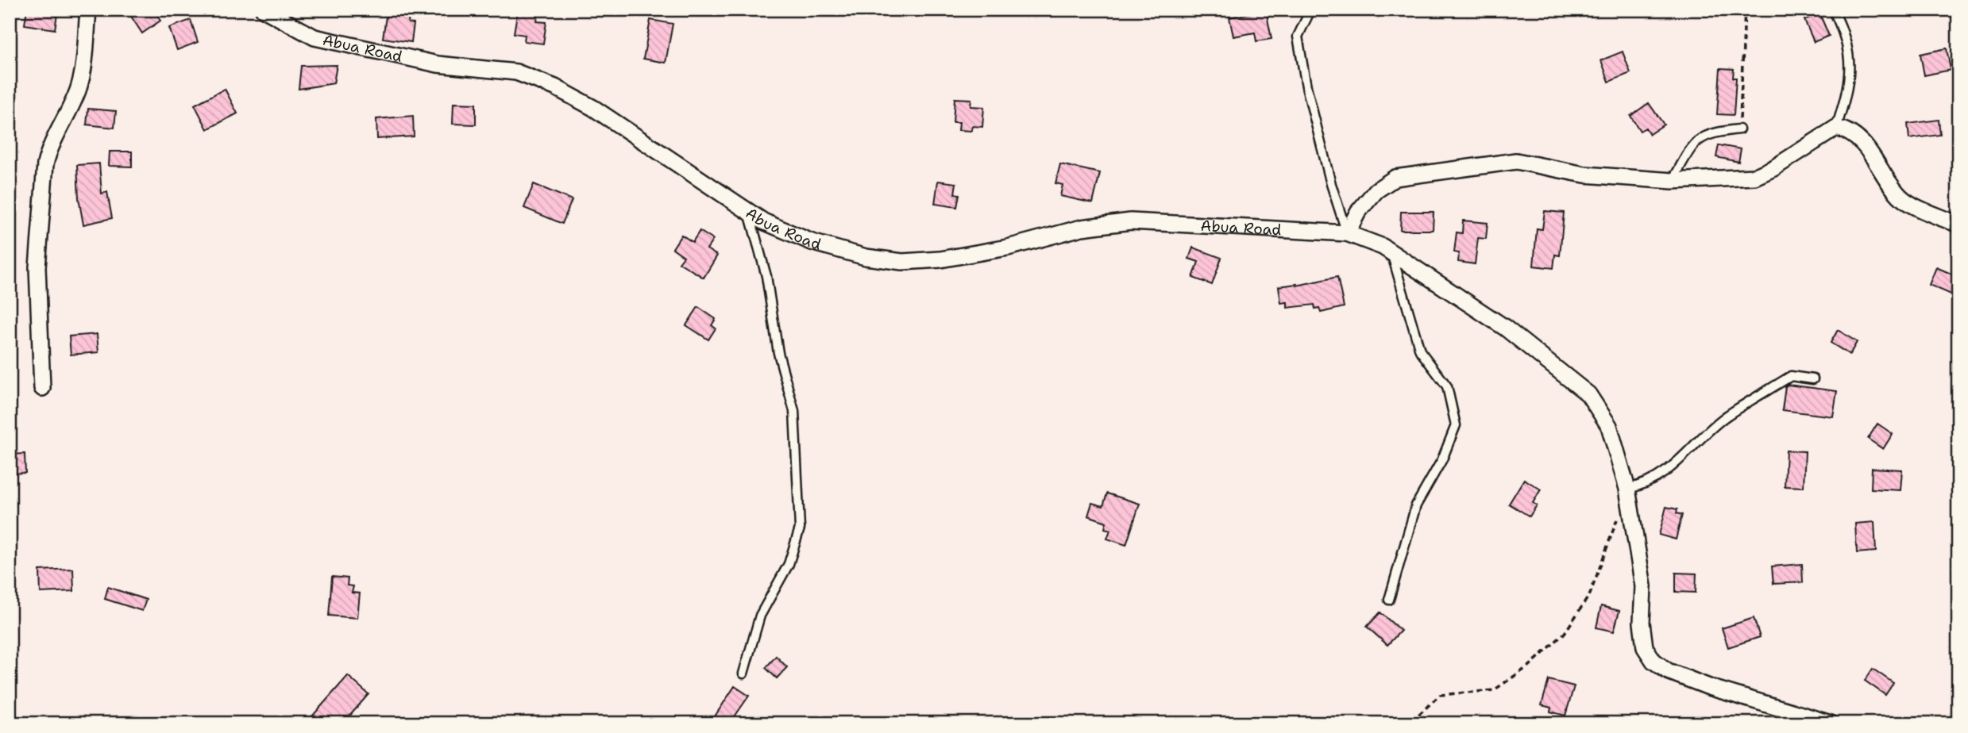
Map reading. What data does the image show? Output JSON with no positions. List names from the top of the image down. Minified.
{"streets":{"street":["Abua Road"]}}
